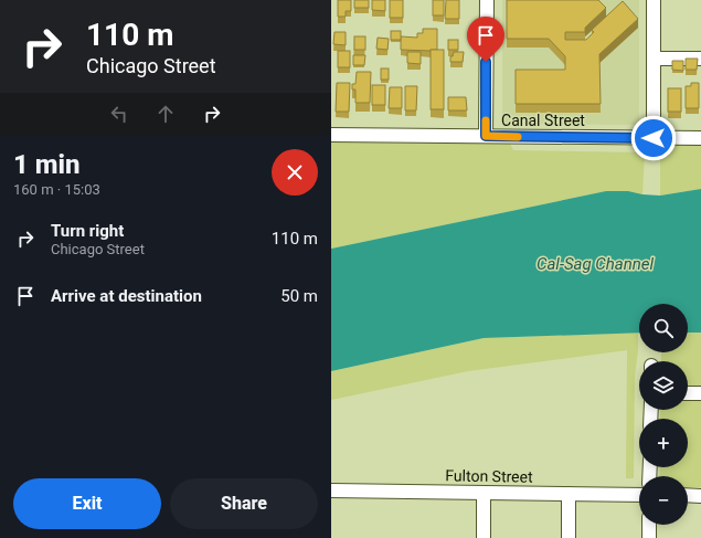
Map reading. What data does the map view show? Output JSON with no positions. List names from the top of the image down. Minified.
{"streets":{"street":["Canal Street","Fulton Street"]},"water":["Cal-Sag Channel"],"page":{"turn":["110 m","Chicago Street"],"heading":["1 min","160 m · 15:03"],"list":[{"name":"Turn right","note":"Chicago Street","value":"110 m"},{"name":"Arrive at destination","value":"50 m"}],"map_buttons":["+","−"],"buttons":["Exit","Share"]}}
